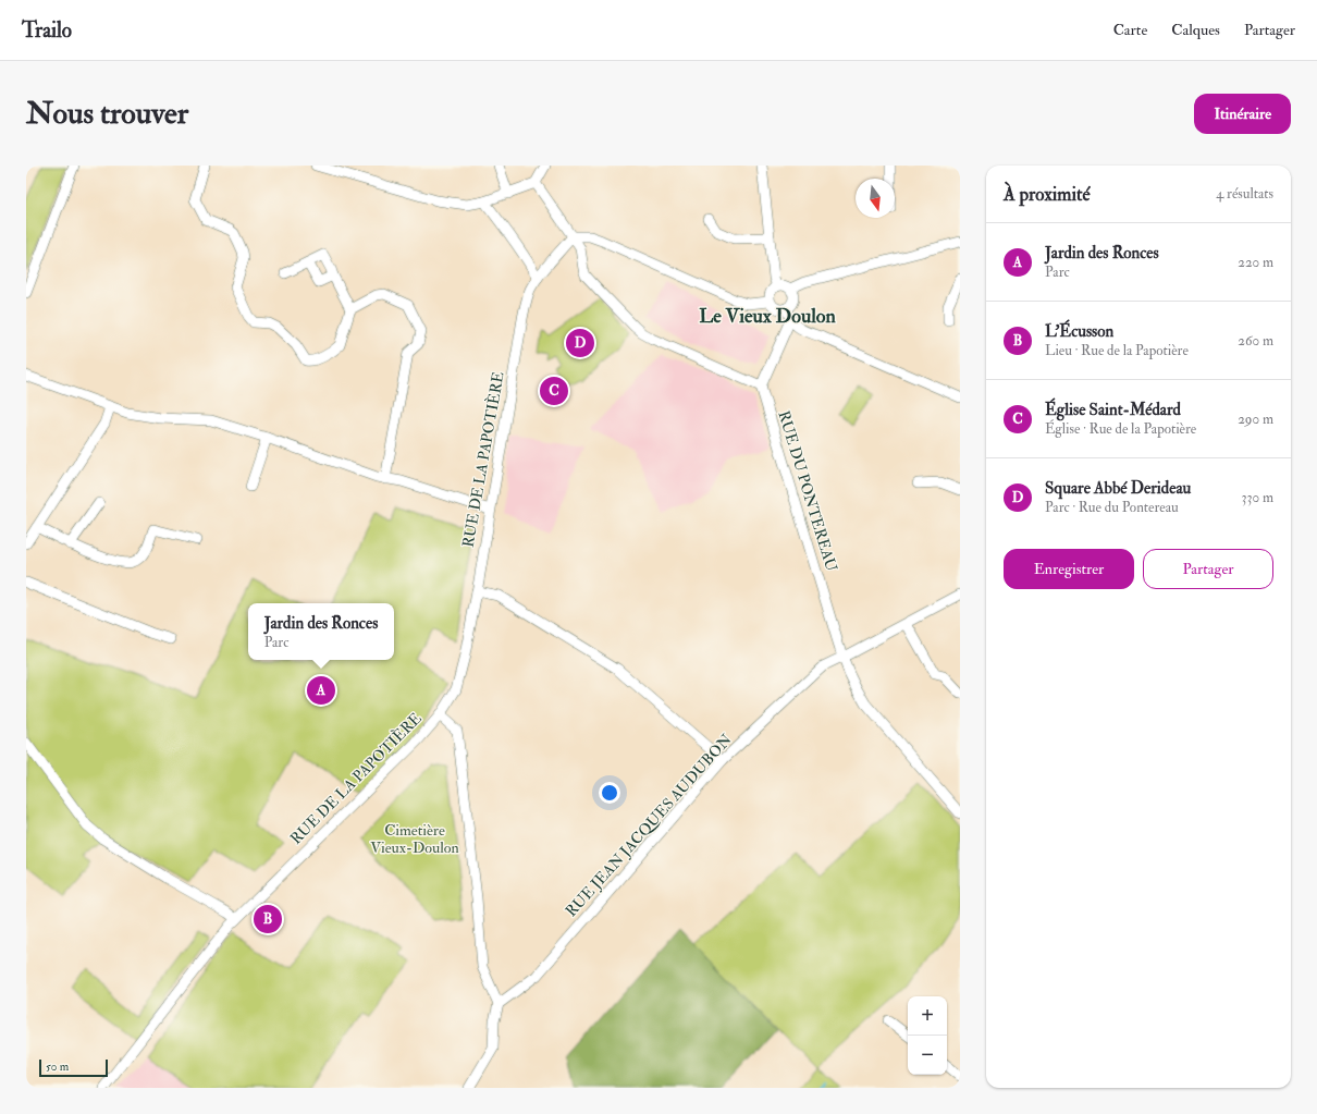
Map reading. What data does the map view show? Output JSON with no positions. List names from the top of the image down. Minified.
{"streets":{"street":["RUE DE LA PAPOTIÈRE","RUE DU PONTEREAU","RUE JEAN JACQUES AUDUBON"]},"crossings":[["RUE DU PONTEREAU","RUE JEAN JACQUES AUDUBON"]],"districts":["Le Vieux Doulon"],"parks":["Cimetière Vieux-Doulon"],"scale_bar":"50 m","north":"bottom","page":{"header":"Trailo","nav":["Carte","Calques","Partager"],"buttons":["Itinéraire",["Enregistrer","Partager"]],"title":"Nous trouver","heading":["À proximité","4 résultats"],"list":[{"mark":"A","name":"Jardin des Ronces","note":"Parc","value":"220 m"},{"mark":"B","name":"L'Écusson","note":"Lieu · Rue de la Papotière","value":"260 m"},{"mark":"C","name":"Église Saint-Médard","note":"Église · Rue de la Papotière","value":"290 m"},{"mark":"D","name":"Square Abbé Derideau","note":"Parc · Rue du Pontereau","value":"330 m"}],"pins":["D","C","A","B"],"popup":["Jardin des Ronces","Parc"],"map_buttons":["+","−"],"scale":"50 m"}}
